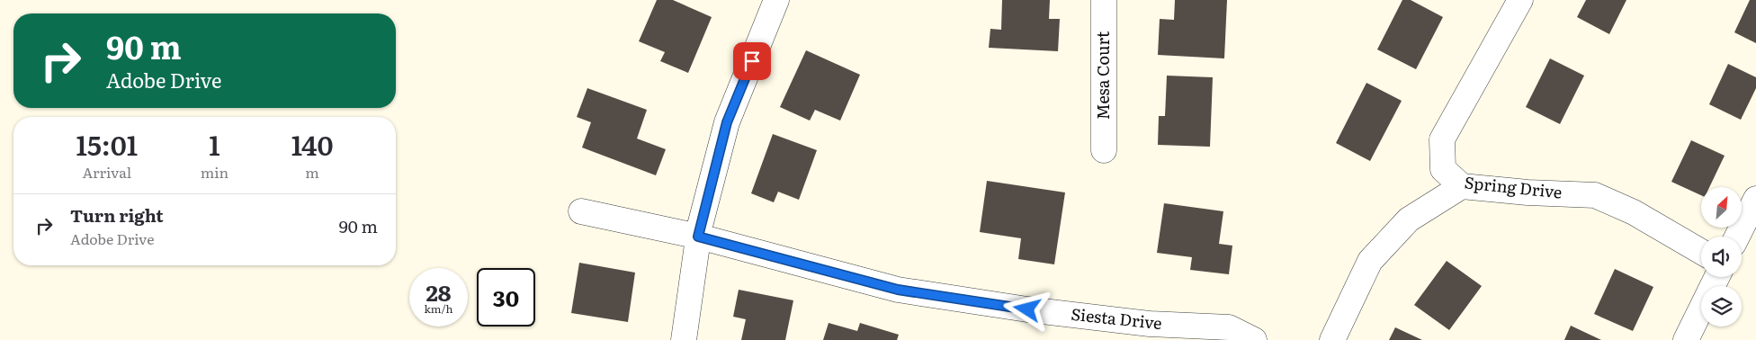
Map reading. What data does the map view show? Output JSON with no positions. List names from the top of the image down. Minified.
{"streets":{"street":["Mesa Court","Spring Drive","Siesta Drive"]},"north":"top right","page":{"turn":["90 m","Adobe Drive"],"eta":["15:01","Arrival","1","min","140","m"],"list":[{"name":"Turn right","note":"Adobe Drive","value":"90 m"}],"speed":"28 km/h","limit":"30"}}
